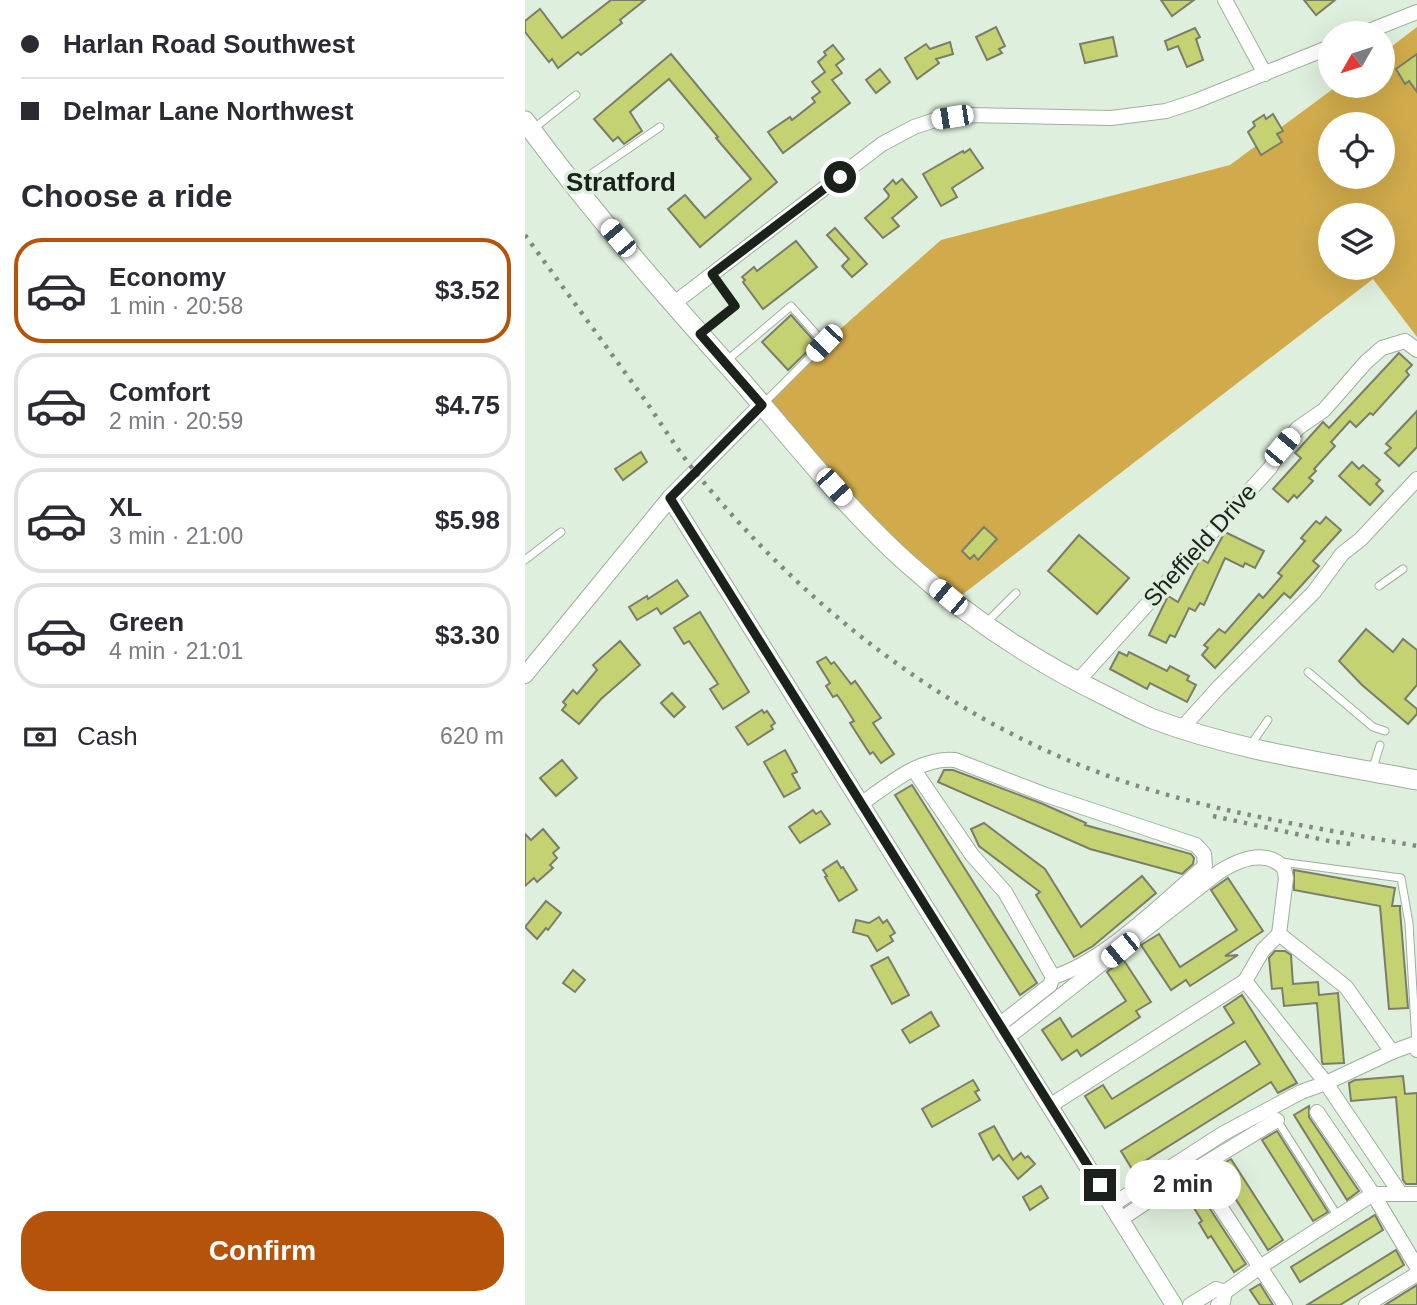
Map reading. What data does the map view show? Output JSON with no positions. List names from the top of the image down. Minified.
{"streets":{"street":["Sheffield Drive"]},"districts":["Stratford"],"north":"bottom left","page":{"banner":["Harlan Road Southwest","Delmar Lane Northwest"],"heading":"Choose a ride","list":[{"name":"Economy","note":"1 min · 20:58","value":"$3.52"},{"name":"Comfort","note":"2 min · 20:59","value":"$4.75"},{"name":"XL","note":"3 min · 21:00","value":"$5.98"},{"name":"Green","note":"4 min · 21:01","value":"$3.30"}],"pay":["Cash","620 m"],"bubble":"2 min","buttons":"Confirm"}}
